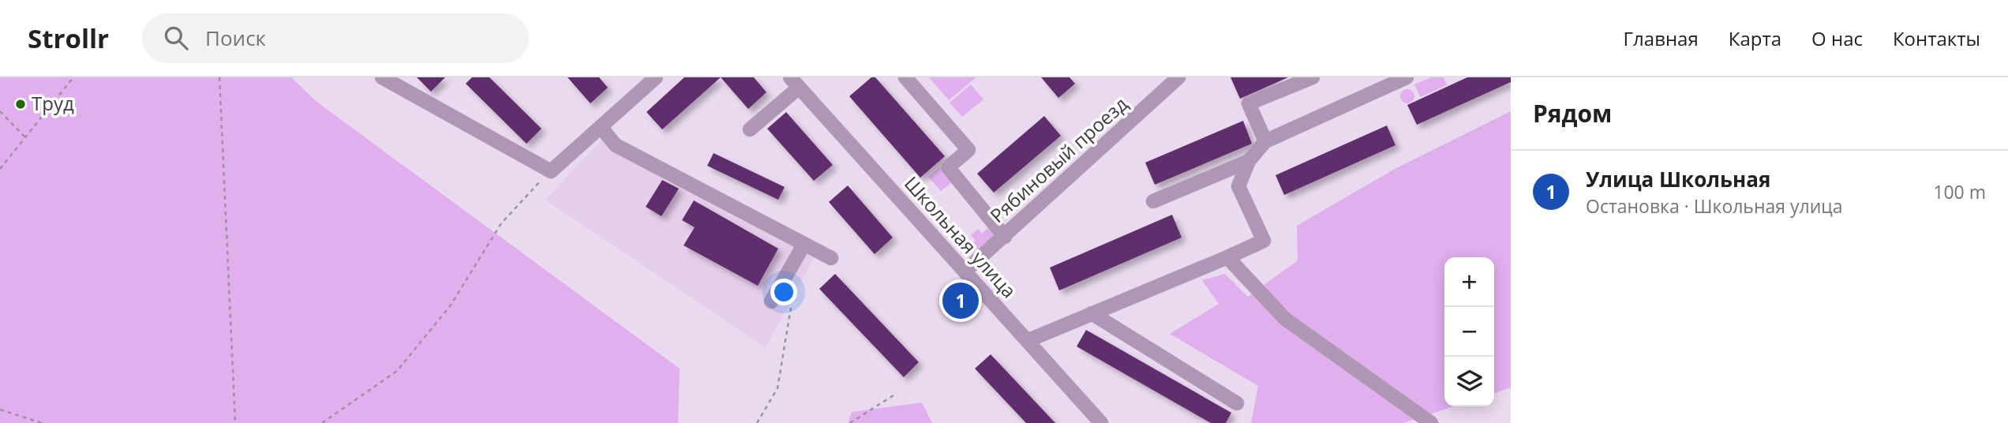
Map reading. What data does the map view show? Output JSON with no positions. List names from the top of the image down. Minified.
{"streets":{"street":["Рябиновый проезд","Школьная улица"]},"crossings":[["Рябиновый проезд","Школьная улица"]],"places":["Труд"],"page":{"header":"Strollr","search":"Поиск","nav":["Главная","Карта","О нас","Контакты"],"heading":"Рядом","list":[{"mark":"1","name":"Улица Школьная","note":"Остановка · Школьная улица","value":"100 m"}],"map_buttons":["+","−"],"pins":"1"}}
